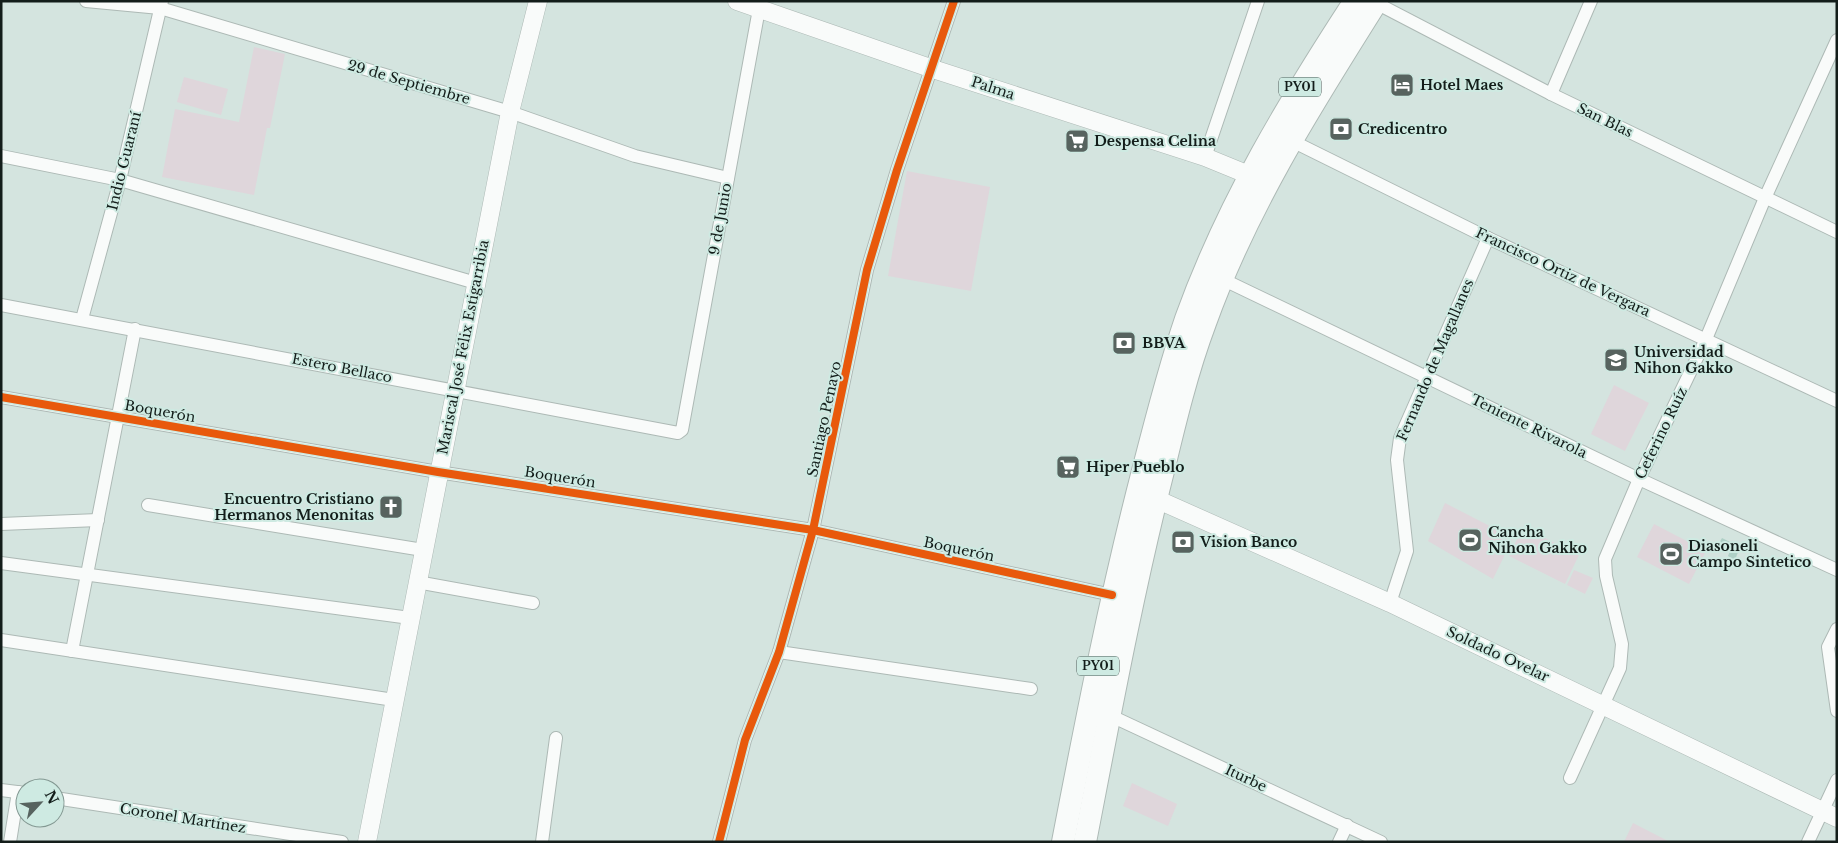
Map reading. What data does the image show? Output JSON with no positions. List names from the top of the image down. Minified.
{"streets":{"highway":["PY01"],"street":["29 de Septiembre","Palma","San Blas","Indio Guaraní","9 de Junio","Francisco Ortiz de Vergara","Mariscal José Félix Estigarribia","Fernando de Magallanes","Estero Bellaco","Boquerón","Santiago Penayo","Teniente Rivarola","Ceferino Ruíz","Soldado Ovelar","Iturbe","Coronel Martínez"]},"crossings":[["29 de Septiembre","Indio Guaraní"],["29 de Septiembre","9 de Junio"],["29 de Septiembre","Mariscal José Félix Estigarribia"],["PY01","Palma"],["PY01","San Blas"],["PY01","Francisco Ortiz de Vergara"],["PY01","Boquerón"],["PY01","Teniente Rivarola"],["PY01","Soldado Ovelar"],["PY01","Iturbe"],["Palma","9 de Junio"],["Palma","Santiago Penayo"],["San Blas","Ceferino Ruíz"],["Indio Guaraní","Estero Bellaco"],["9 de Junio","Estero Bellaco"],["Francisco Ortiz de Vergara","Fernando de Magallanes"],["Francisco Ortiz de Vergara","Ceferino Ruíz"],["Mariscal José Félix Estigarribia","Estero Bellaco"],["Mariscal José Félix Estigarribia","Boquerón"],["Fernando de Magallanes","Teniente Rivarola"],["Fernando de Magallanes","Soldado Ovelar"],["Boquerón","Santiago Penayo"],["Teniente Rivarola","Ceferino Ruíz"],["Ceferino Ruíz","Soldado Ovelar"]],"places":{"hotel":["Hotel Maes"],"bank":["Credicentro","BBVA","Vision Banco"],"supermarket":["Despensa Celina","Hiper Pueblo"],"school or university":["Universidad Nihon Gakko"],"church":["Encuentro Cristiano Hermanos Menonitas"],"sports":["Cancha Nihon Gakko","Diasoneli Campo Sintetico"]},"north":"top right"}
